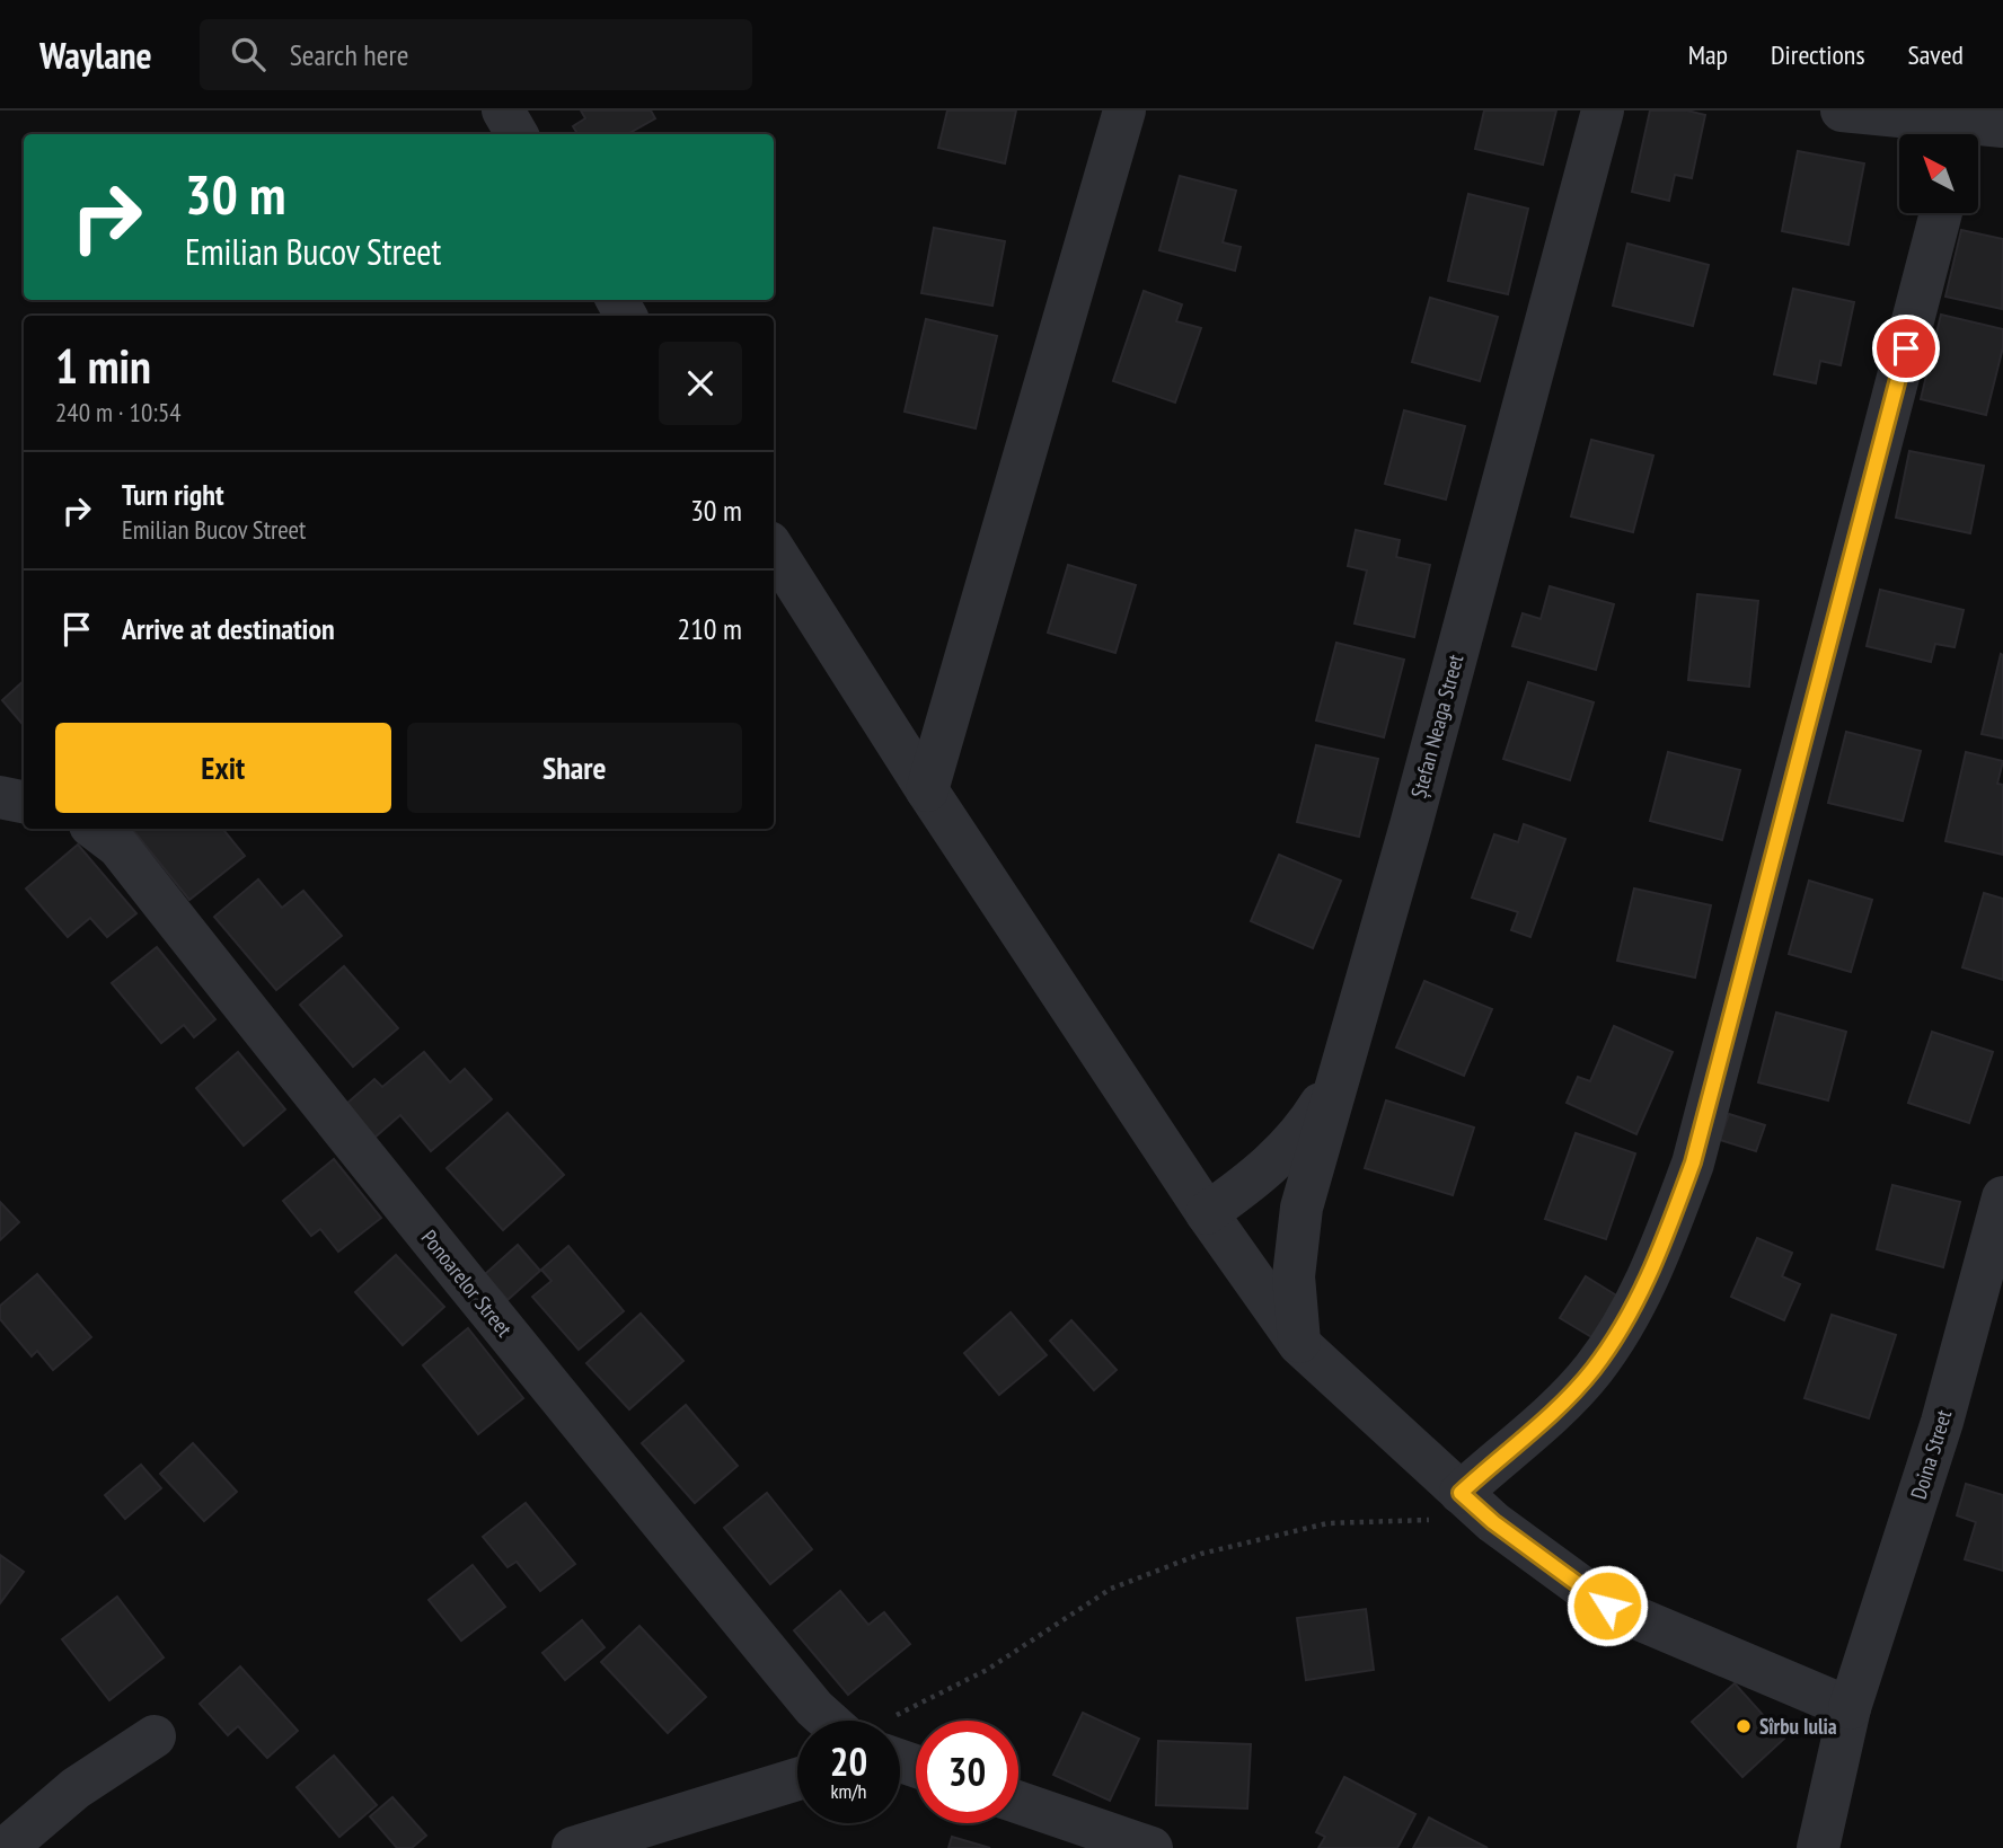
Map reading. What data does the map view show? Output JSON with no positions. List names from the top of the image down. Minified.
{"streets":{"street":["Ștefan Neaga Street","Ponoarelor Street","Doina Street"]},"places":["Sîrbu Iulia"],"north":"top left","page":{"header":"Waylane","search":"Search here","nav":["Map","Directions","Saved"],"turn":["30 m","Emilian Bucov Street"],"heading":["1 min","240 m · 10:54"],"list":[{"name":"Turn right","note":"Emilian Bucov Street","value":"30 m"},{"name":"Arrive at destination","value":"210 m"}],"buttons":["Exit","Share"],"speed":"20 km/h","limit":"30"}}
